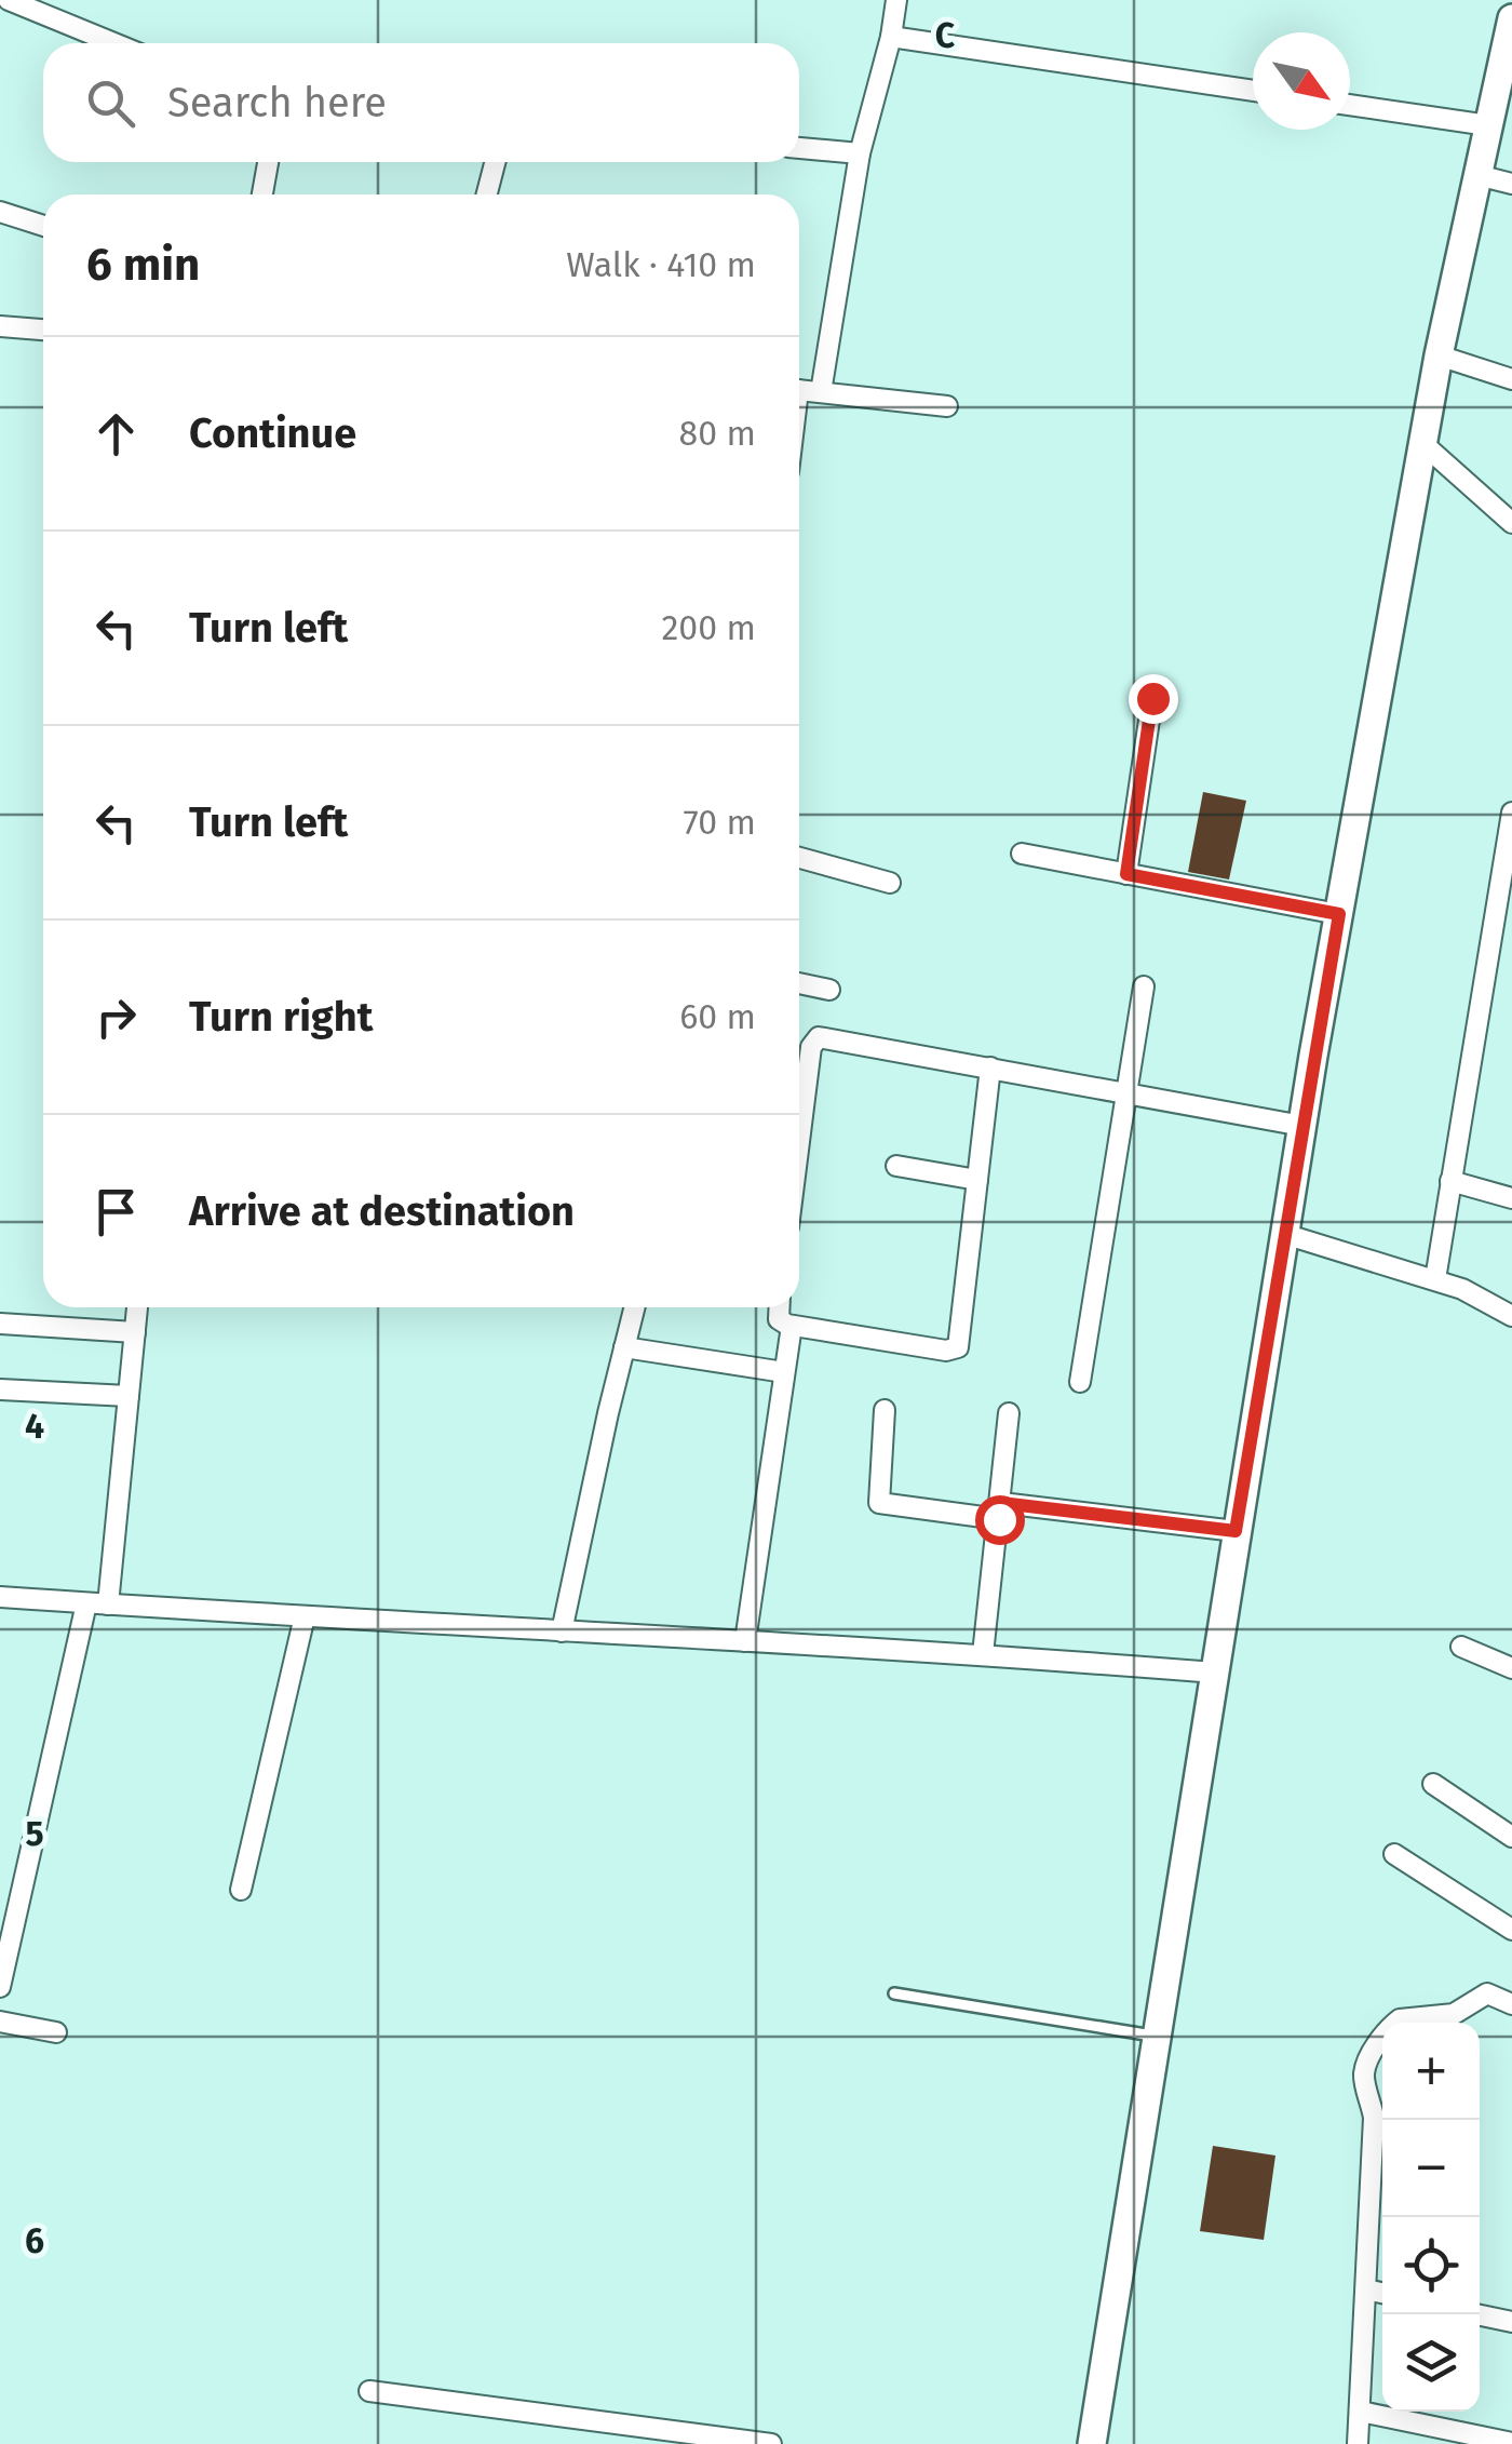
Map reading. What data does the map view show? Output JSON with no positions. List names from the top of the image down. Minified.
{"north":"bottom right","page":{"search":"Search here","heading":["6 min","Walk · 410 m"],"list":[["Continue","80 m"],["Turn left","200 m"],["Turn left","70 m"],["Turn right","60 m"],"Arrive at destination"],"map_buttons":["+","−"]},"grid":{"columns":["C"],"rows":["4","5","6"]}}
